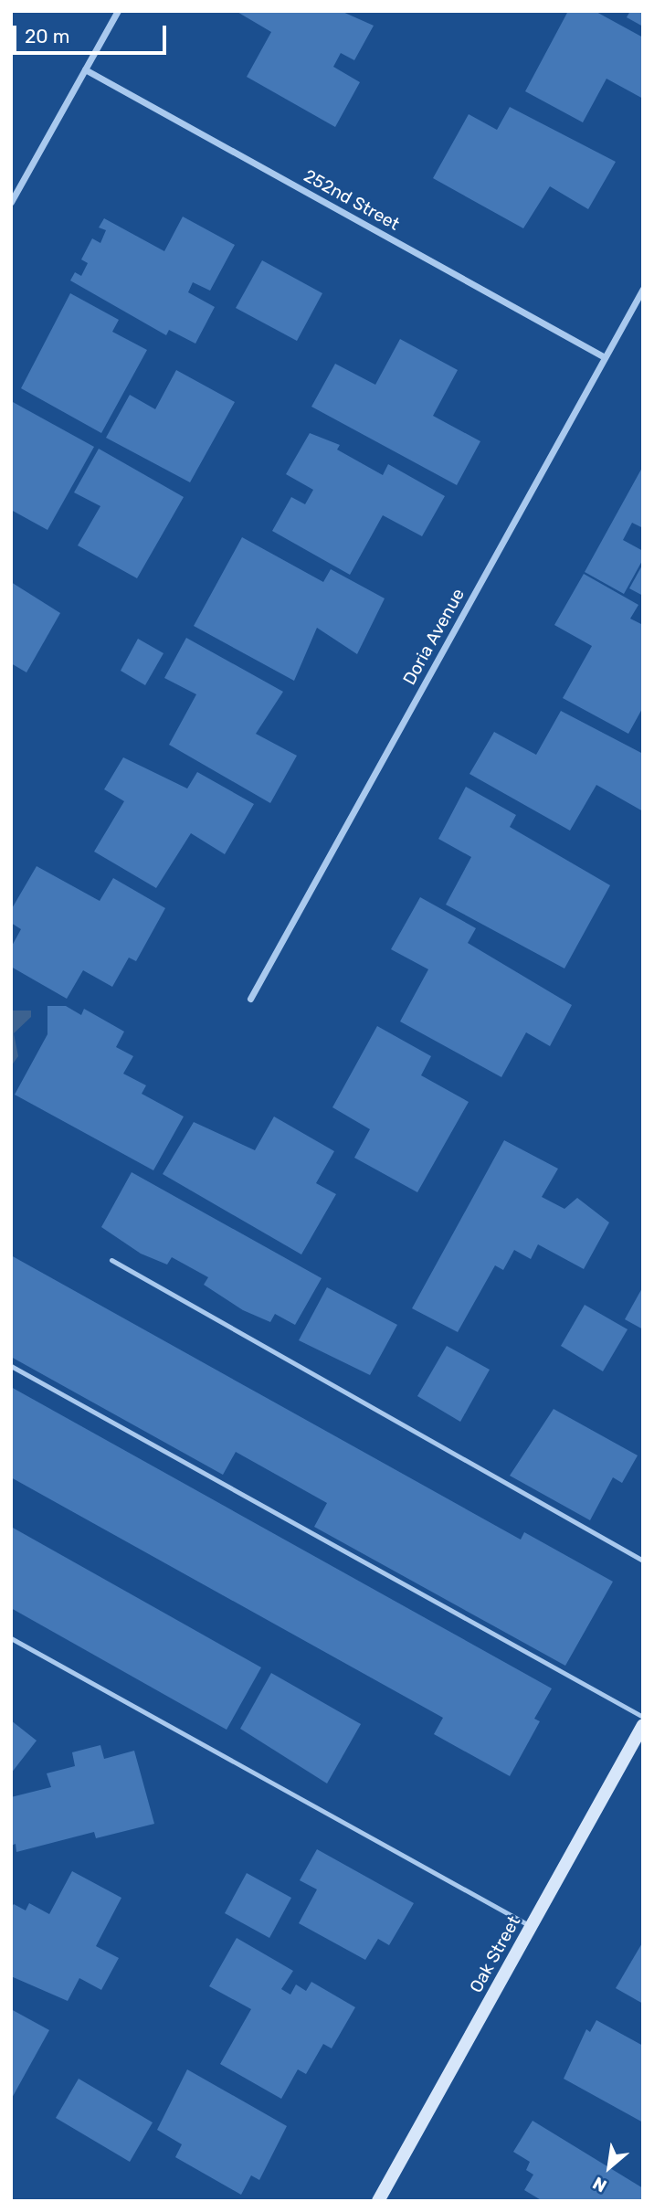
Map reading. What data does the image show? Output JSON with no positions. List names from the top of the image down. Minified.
{"streets":{"street":["252nd Street","Doria Avenue","Oak Street"]},"crossings":[["252nd Street","Doria Avenue"]],"scale_bar":"20 m","north":"bottom left"}
